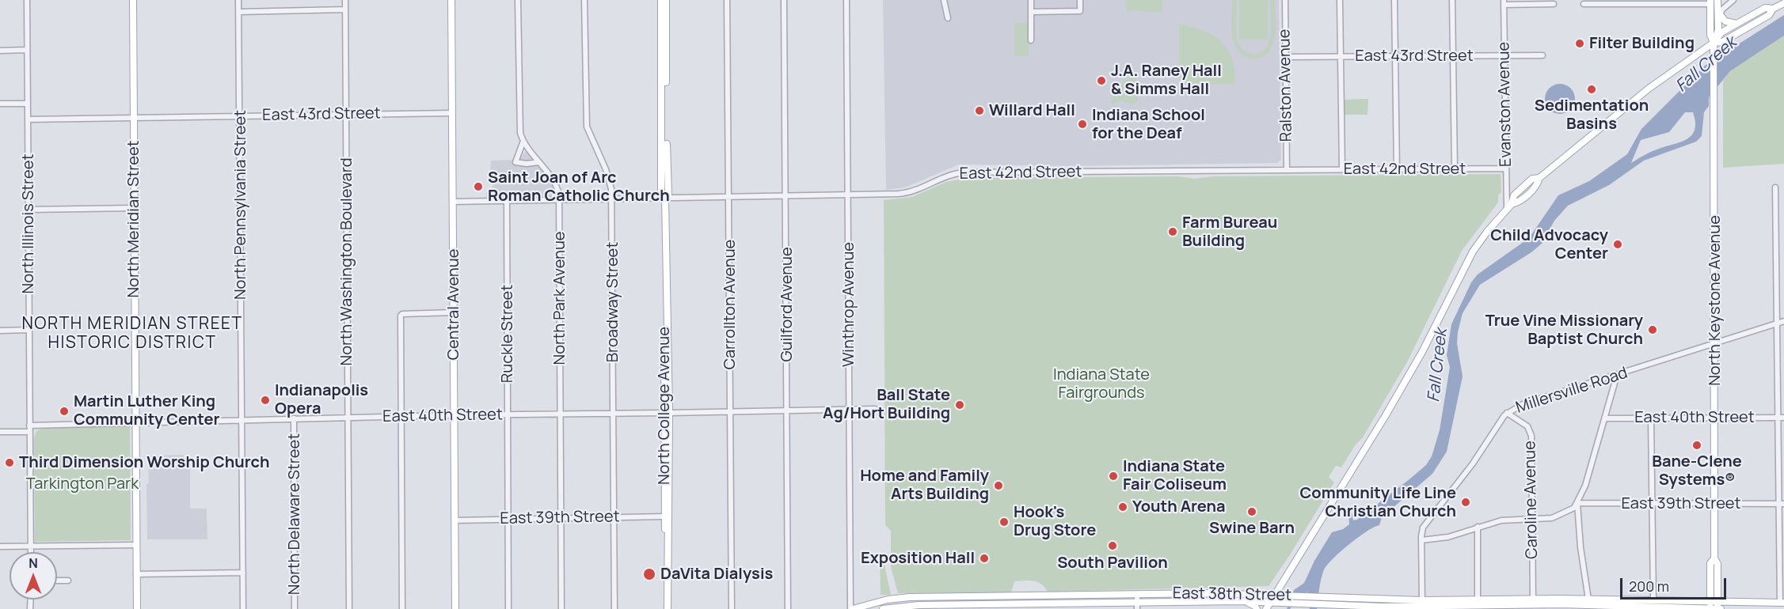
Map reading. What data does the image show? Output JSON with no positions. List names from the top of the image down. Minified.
{"streets":{"main road":["North Meridian Street","North Keystone Avenue","Central Avenue","North College Avenue","East 38th Street"],"street":["East 43rd Street","Ralston Avenue","Evanston Avenue","East 42nd Street","North Pennsylvania Street","North Illinois Street","North Washington Boulevard","North Park Avenue","Broadway Street","Carrollton Avenue","Guilford Avenue","Winthrop Avenue","Ruckle Street","Millersville Road","East 40th Street","Caroline Avenue","East 39th Street","North Delaware Street"]},"crossings":[["East 43rd Street","Ralston Avenue"],["East 43rd Street","Evanston Avenue"],["East 43rd Street","North Pennsylvania Street"],["East 43rd Street","North Meridian Street"],["East 43rd Street","North Illinois Street"],["East 43rd Street","North Washington Boulevard"],["East 43rd Street","Central Avenue"],["Ralston Avenue","East 42nd Street"],["Evanston Avenue","East 42nd Street"],["East 42nd Street","North Park Avenue"],["East 42nd Street","Broadway Street"],["East 42nd Street","Central Avenue"],["East 42nd Street","Carrollton Avenue"],["East 42nd Street","Guilford Avenue"],["East 42nd Street","Winthrop Avenue"],["East 42nd Street","Ruckle Street"],["East 42nd Street","North College Avenue"],["North Pennsylvania Street","East 40th Street"],["North Meridian Street","East 40th Street"],["North Illinois Street","East 40th Street"],["North Washington Boulevard","East 40th Street"],["North Park Avenue","East 40th Street"],["North Park Avenue","East 39th Street"],["North Keystone Avenue","Millersville Road"],["North Keystone Avenue","East 40th Street"],["North Keystone Avenue","East 39th Street"],["North Keystone Avenue","East 38th Street"],["Broadway Street","East 40th Street"],["Broadway Street","East 39th Street"],["Central Avenue","East 40th Street"],["Central Avenue","East 39th Street"],["Carrollton Avenue","East 40th Street"],["Guilford Avenue","East 40th Street"],["Winthrop Avenue","East 40th Street"],["Winthrop Avenue","East 38th Street"],["Ruckle Street","East 40th Street"],["Ruckle Street","East 39th Street"],["Millersville Road","Caroline Avenue"],["North College Avenue","East 40th Street"],["North College Avenue","East 39th Street"],["East 40th Street","North Delaware Street"],["Caroline Avenue","East 38th Street"]],"districts":["NORTH MERIDIAN STREET HISTORIC DISTRICT"],"water":["Fall Creek"],"parks":["Indiana State Fairgrounds","Tarkington Park"],"places":["Filter Building","J.A. Raney Hall & Simms Hall","Sedimentation Basins","Willard Hall","Indiana School for the Deaf","Saint Joan of Arc Roman Catholic Church","Farm Bureau Building","Child Advocacy Center","True Vine Missionary Baptist Church","Indianapolis Opera","Ball State Ag/Hort Building","Martin Luther King Community Center","Bane-Clene Systems®","Third Dimension Worship Church","Indiana State Fair Coliseum","Home and Family Arts Building","Community Life Line Christian Church","Youth Arena","Swine Barn","Hook's Drug Store","South Pavilion","Exposition Hall","DaVita Dialysis"],"scale_bar":"200 m","north":"top"}
